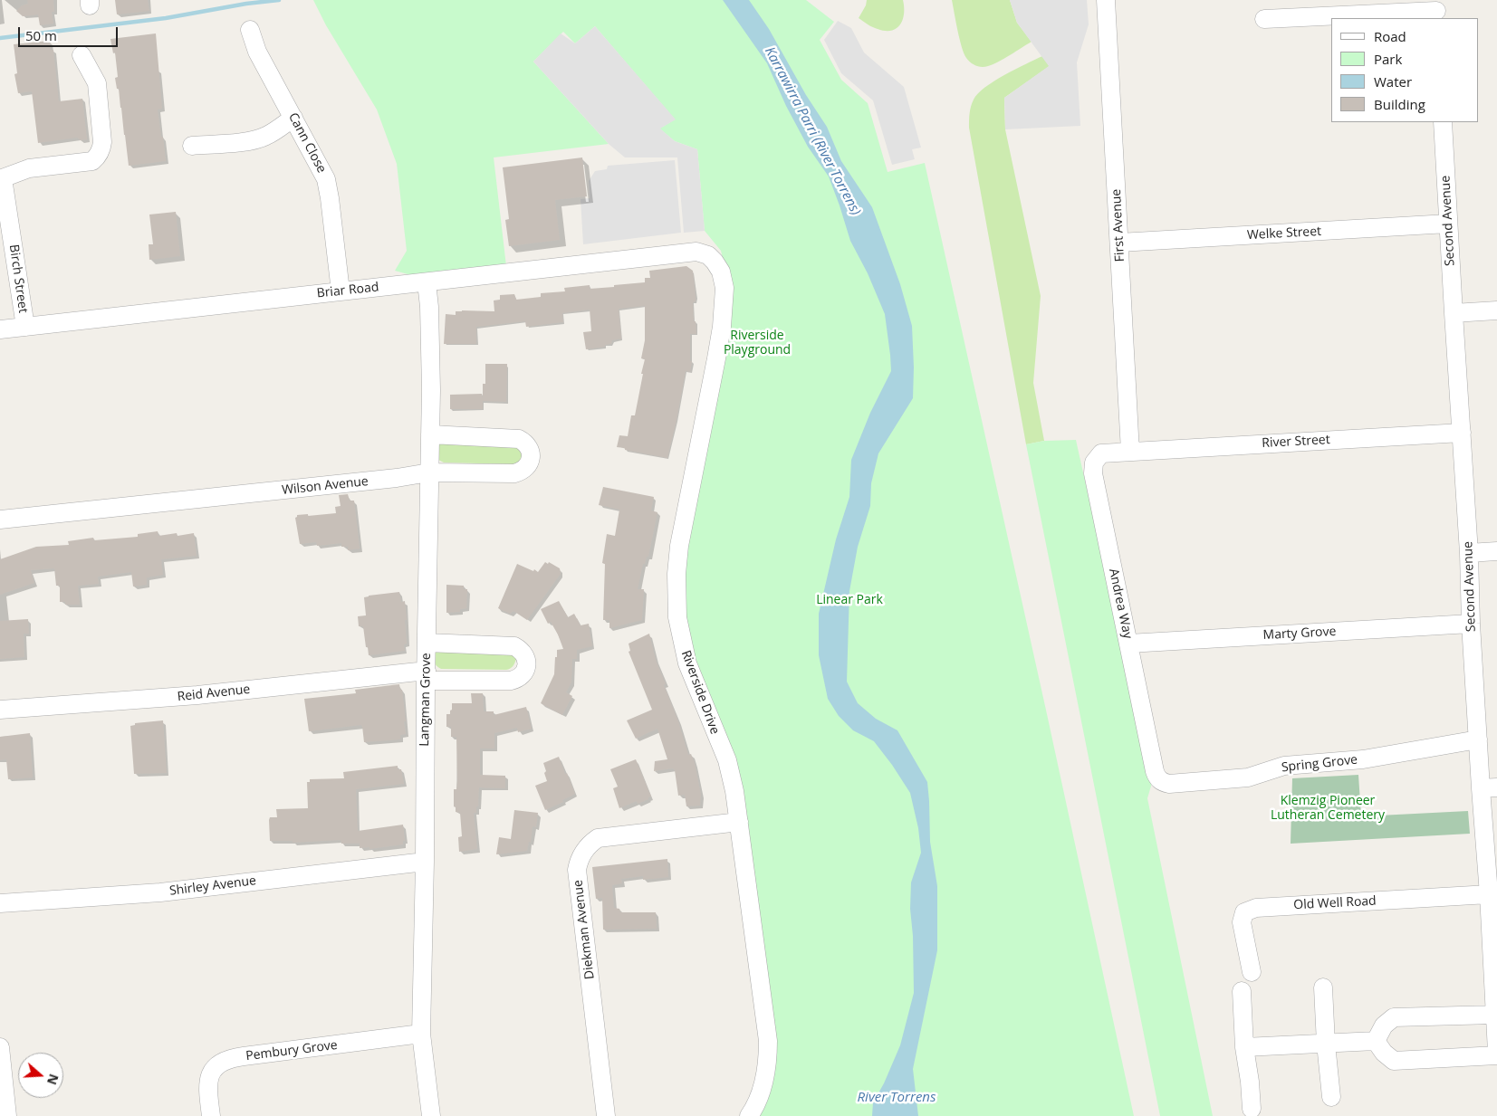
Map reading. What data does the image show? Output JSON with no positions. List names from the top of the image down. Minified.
{"streets":{"street":["Cann Close","Second Avenue","First Avenue","Welke Street","Birch Street","Briar Road","River Street","Wilson Avenue","Andrea Way","Marty Grove","Riverside Drive","Reid Avenue","Langman Grove","Spring Grove","Shirley Avenue","Old Well Road","Diekman Avenue","Pembury Grove"]},"crossings":[["Cann Close","Briar Road"],["Second Avenue","Welke Street"],["Second Avenue","River Street"],["Second Avenue","Marty Grove"],["Second Avenue","Spring Grove"],["Second Avenue","Old Well Road"],["First Avenue","Welke Street"],["First Avenue","River Street"],["First Avenue","Andrea Way"],["Birch Street","Briar Road"],["Briar Road","Riverside Drive"],["Briar Road","Langman Grove"],["River Street","Andrea Way"],["Wilson Avenue","Langman Grove"],["Andrea Way","Marty Grove"],["Andrea Way","Spring Grove"],["Riverside Drive","Diekman Avenue"],["Reid Avenue","Langman Grove"],["Langman Grove","Shirley Avenue"],["Langman Grove","Pembury Grove"]],"water":["Karrawirra Parri (River Torrens)","River Torrens"],"parks":["Riverside Playground","Linear Park","Klemzig Pioneer Lutheran Cemetery"],"legend":["Road","Park","Water","Building"],"scale_bar":"50 m","north":"right"}
